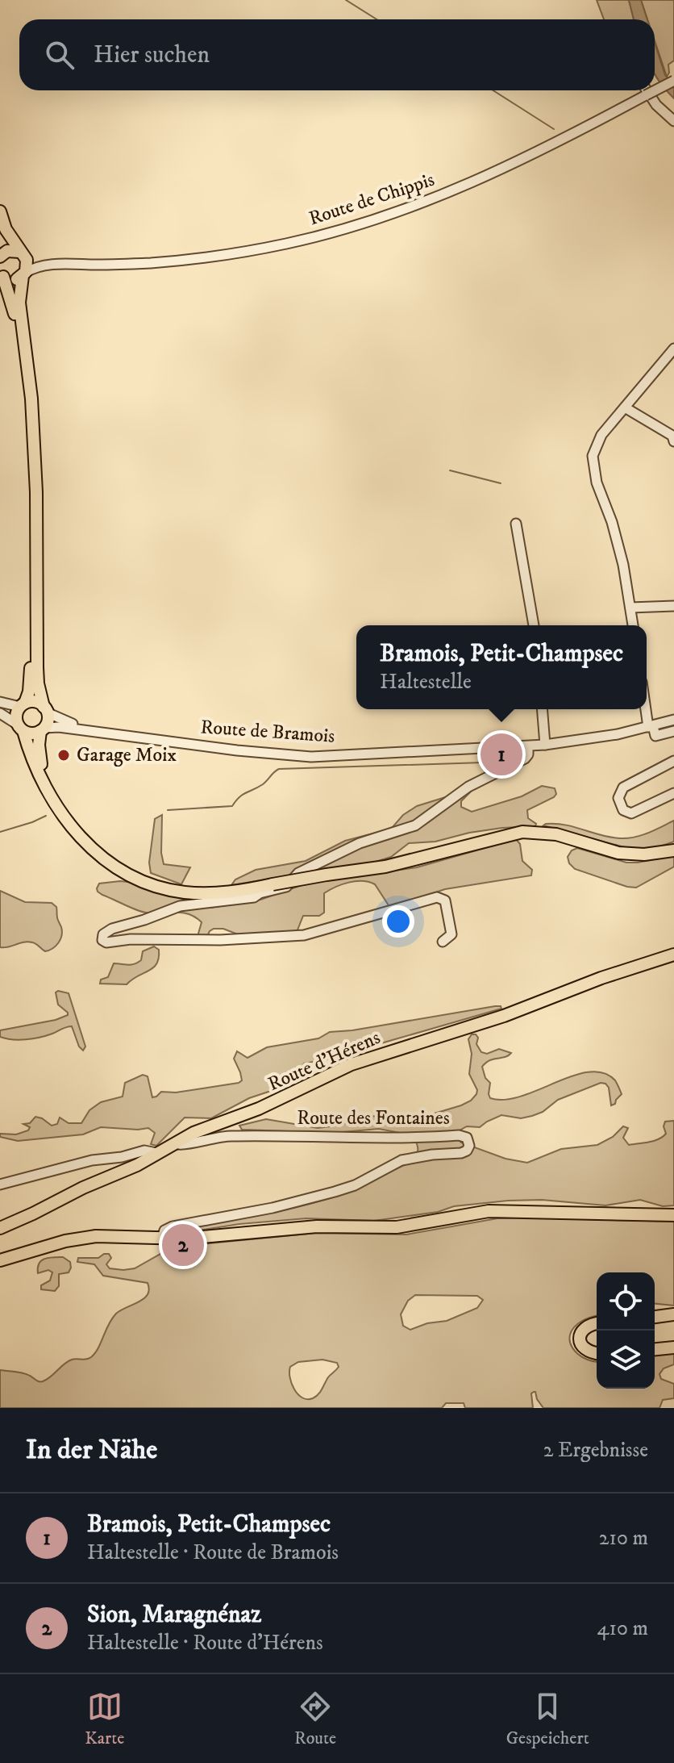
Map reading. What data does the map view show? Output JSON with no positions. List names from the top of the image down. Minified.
{"streets":{"main road":["Route d'Hérens"],"street":["Route de Chippis","Route de Bramois","Route des Fontaines"]},"crossings":[["Route d'Hérens","Route des Fontaines"]],"places":["Garage Moix"],"page":{"search":"Hier suchen","popup":["Bramois, Petit-Champsec","Haltestelle"],"pins":["1","2"],"heading":["In der Nähe","2 Ergebnisse"],"list":[{"mark":"1","name":"Bramois, Petit-Champsec","note":"Haltestelle · Route de Bramois","value":"210 m"},{"mark":"2","name":"Sion, Maragnénaz","note":"Haltestelle · Route d'Hérens","value":"410 m"}],"nav":["Karte","Route","Gespeichert"]}}
